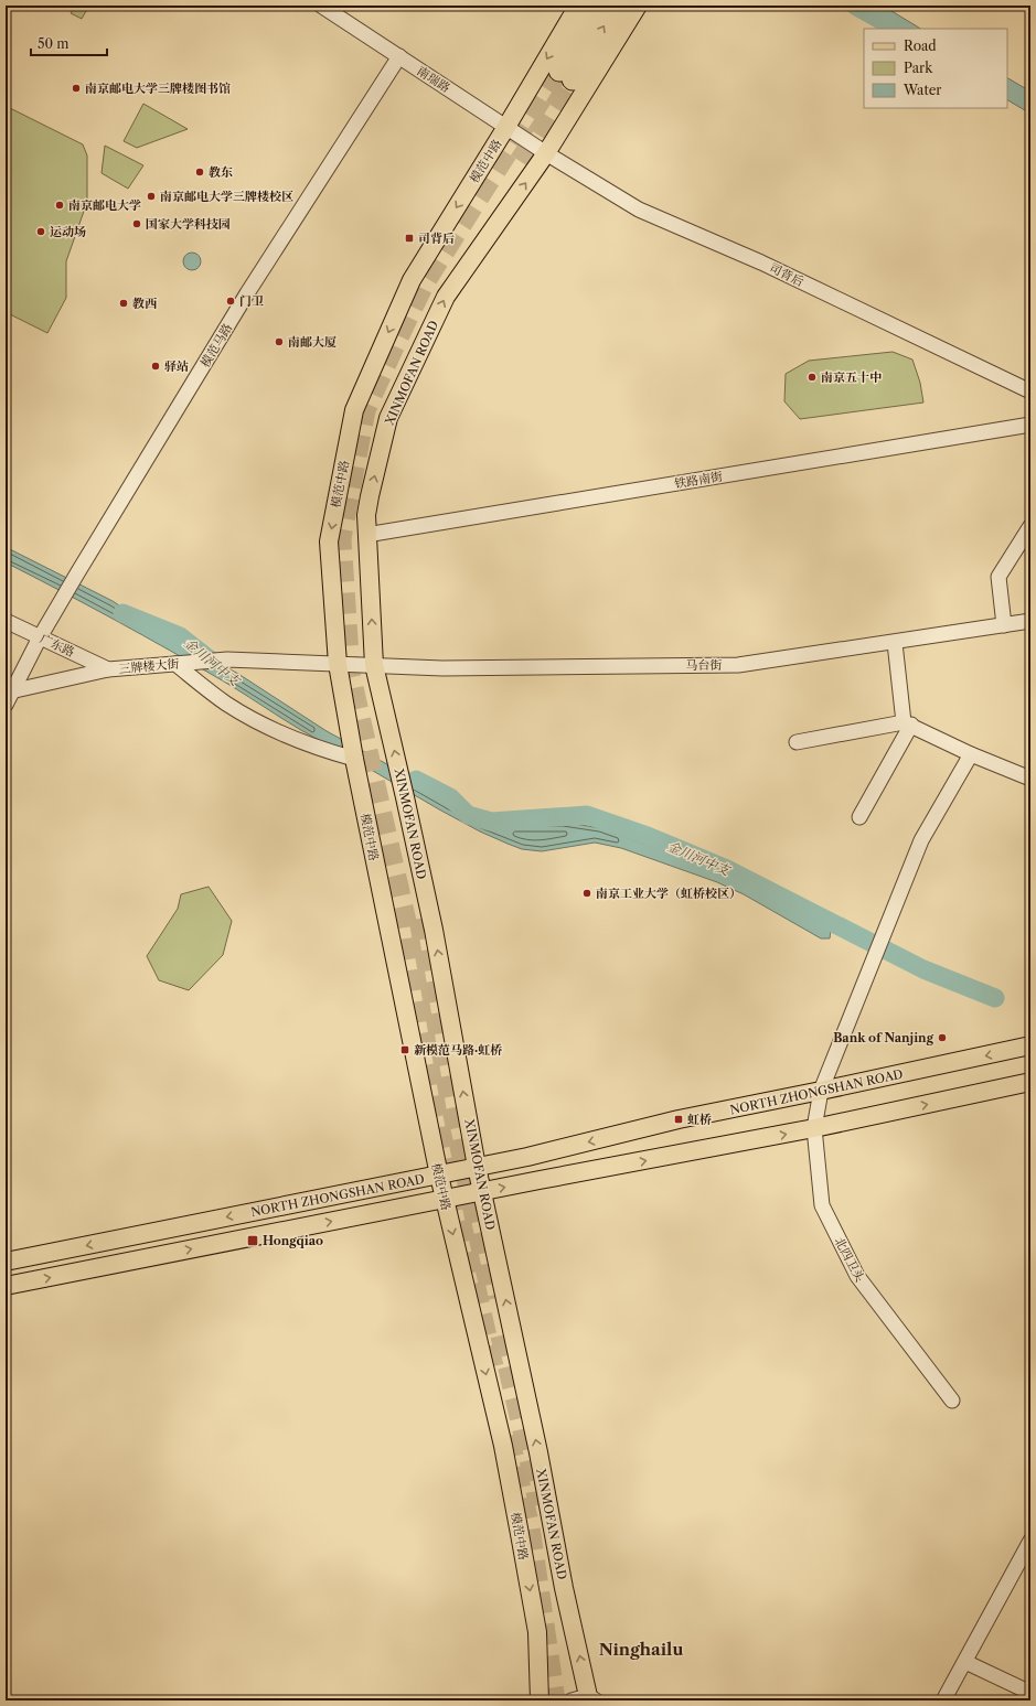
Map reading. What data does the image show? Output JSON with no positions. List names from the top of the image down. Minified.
{"streets":{"main road":["模范中路","XINMOFAN ROAD","NORTH ZHONGSHAN ROAD"],"street":["南瑞路","司背后","模范马路","铁路南街","广东路","马台街","三牌楼大街","北四卫头"]},"crossings":[["南瑞路","模范中路"],["南瑞路","司背后"],["南瑞路","模范马路"],["南瑞路","XINMOFAN ROAD"],["模范中路","三牌楼大街"],["模范中路","NORTH ZHONGSHAN ROAD"],["司背后","XINMOFAN ROAD"],["模范马路","广东路"],["模范马路","三牌楼大街"],["XINMOFAN ROAD","铁路南街"],["XINMOFAN ROAD","马台街"],["XINMOFAN ROAD","三牌楼大街"],["XINMOFAN ROAD","NORTH ZHONGSHAN ROAD"],["广东路","三牌楼大街"],["马台街","三牌楼大街"],["NORTH ZHONGSHAN ROAD","北四卫头"]],"one_way":["模范中路","XINMOFAN ROAD"],"districts":["Ninghailu"],"water":["金川河中支"],"places":{"other":["南京邮电大学三牌楼图书馆","教东","南京邮电大学三牌楼校区","南京邮电大学","国家大学科技园","运动场","门卫","教西","南邮大厦","驿站","南京五十中","南京工业大学（虹桥校区）","Bank of Nanjing"],"transit":["司背后","新模范马路·虹桥","虹桥","Hongqiao"]},"legend":["Road","Park","Water"],"scale_bar":"50 m"}
